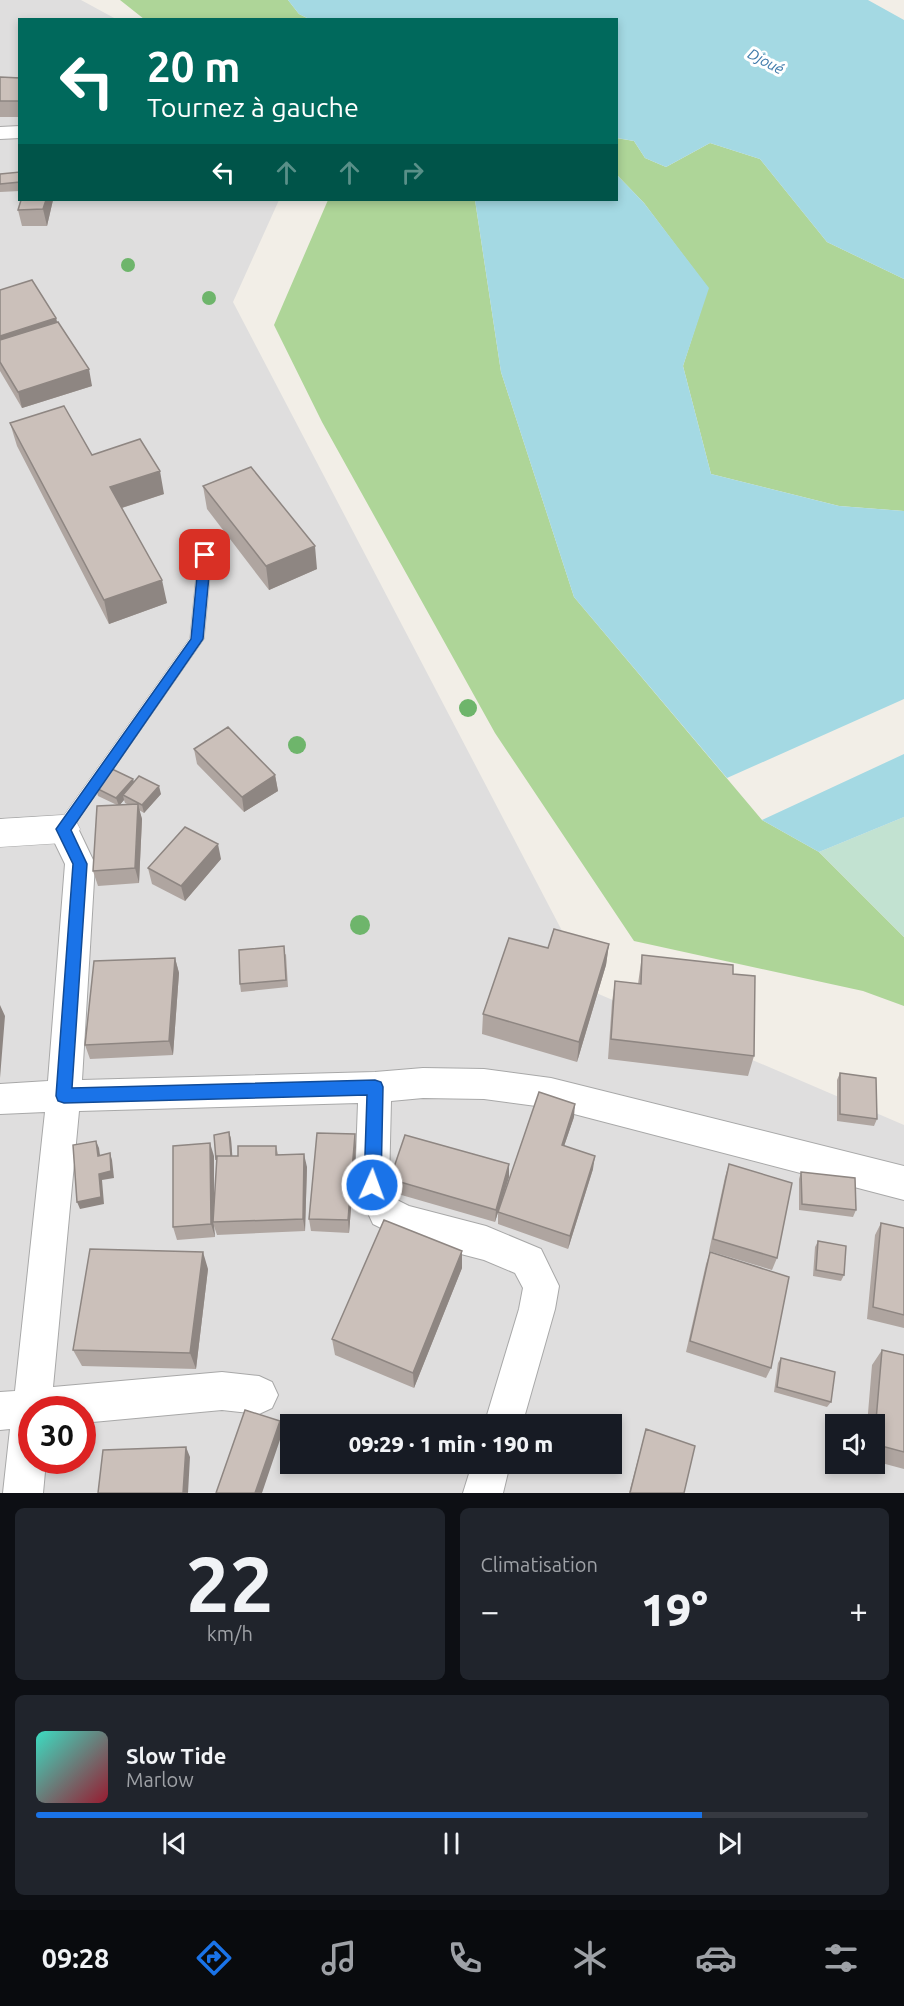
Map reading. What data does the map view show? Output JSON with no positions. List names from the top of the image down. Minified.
{"water":["Djoué"],"page":{"turn":["20 m","Tournez à gauche"],"limit":"30","trip":"09:29 · 1 min · 190 m","tile":[["22","km/h"],"Climatisation"],"heat":["−","19°","+"],"song":["Slow Tide","Marlow"],"tabs":"09:28"}}
